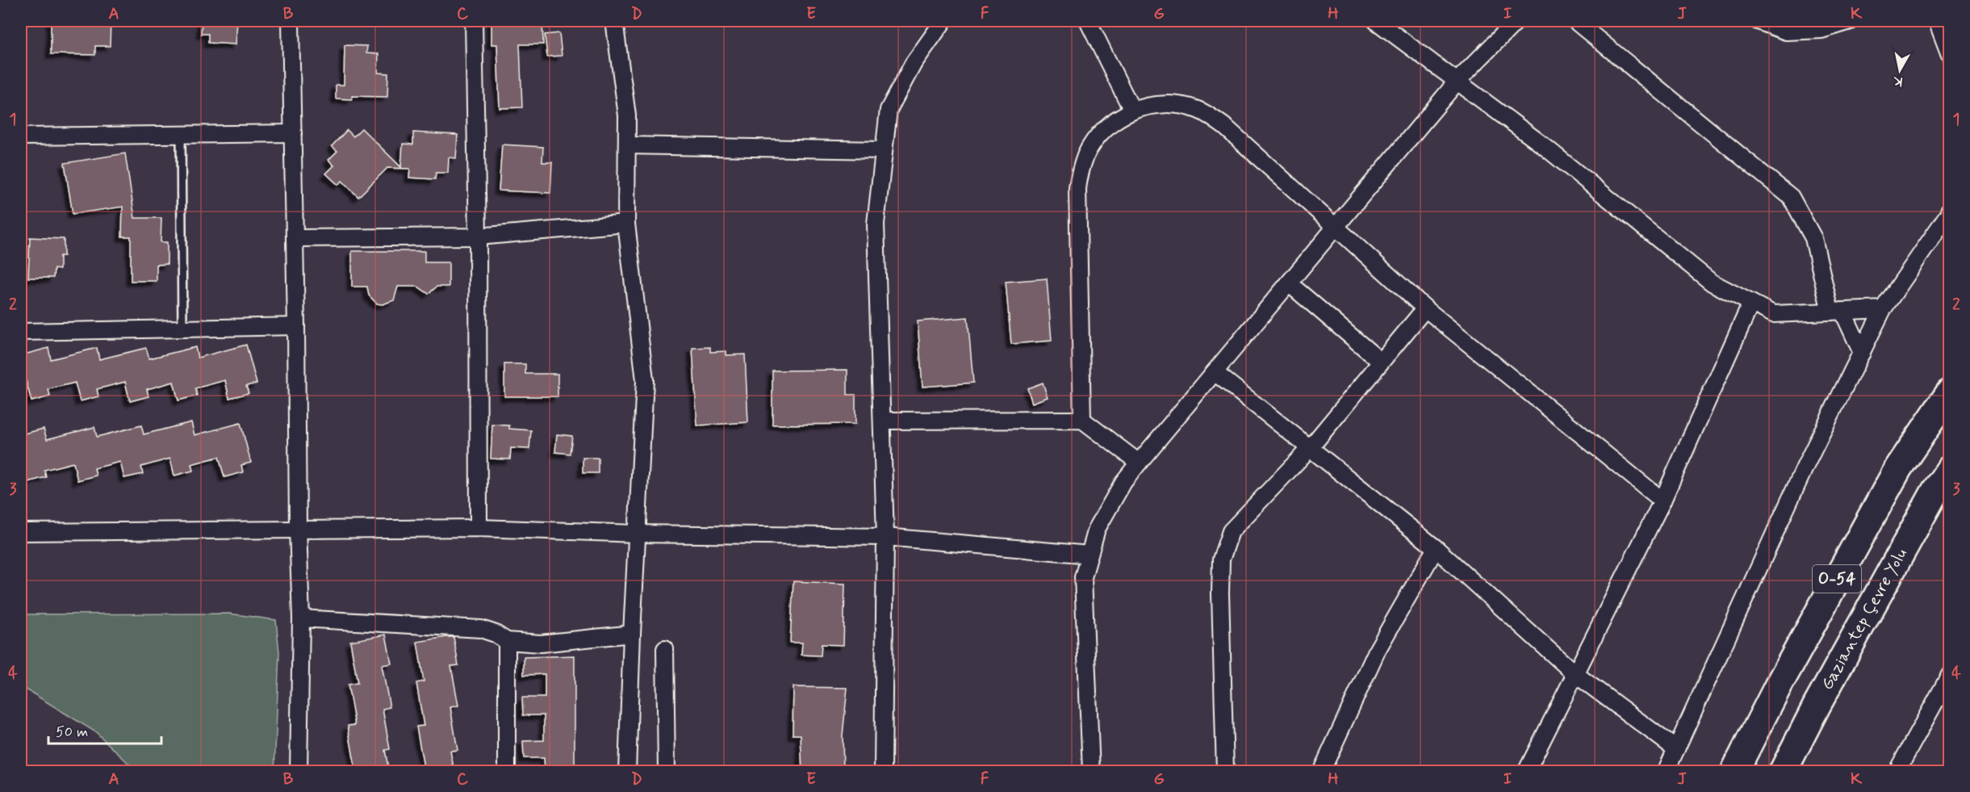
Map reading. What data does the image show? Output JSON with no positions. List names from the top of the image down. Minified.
{"streets":{"highway":["O-54","Gaziantep Çevre Yolu"]},"scale_bar":"50 m","north":"bottom","grid":{"columns":["A","B","C","D","E","F","G","H","I","J","K"],"rows":["1","2","3","4"]}}
